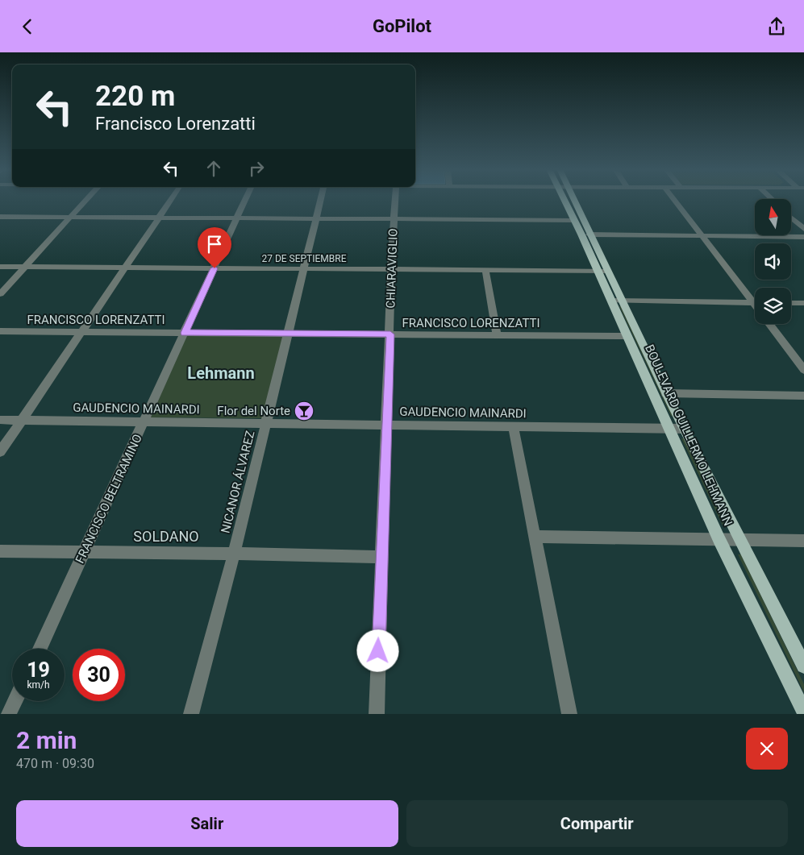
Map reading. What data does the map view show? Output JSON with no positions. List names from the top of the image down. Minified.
{"streets":{"main road":["BOULEVARD GUILLERMO LEHMANN"],"street":["27 DE SEPTIEMBRE","CHIARAVIGLIO","FRANCISCO LORENZATTI","GAUDENCIO MAINARDI","NICANOR ÁLVAREZ","FRANCISCO BELTRAMINO","SOLDANO"]},"crossings":[["27 DE SEPTIEMBRE","CHIARAVIGLIO"],["27 DE SEPTIEMBRE","BOULEVARD GUILLERMO LEHMANN"],["27 DE SEPTIEMBRE","NICANOR ÁLVAREZ"],["27 DE SEPTIEMBRE","FRANCISCO BELTRAMINO"],["CHIARAVIGLIO","FRANCISCO LORENZATTI"],["CHIARAVIGLIO","GAUDENCIO MAINARDI"],["CHIARAVIGLIO","SOLDANO"],["FRANCISCO LORENZATTI","BOULEVARD GUILLERMO LEHMANN"],["FRANCISCO LORENZATTI","NICANOR ÁLVAREZ"],["FRANCISCO LORENZATTI","FRANCISCO BELTRAMINO"],["GAUDENCIO MAINARDI","BOULEVARD GUILLERMO LEHMANN"],["GAUDENCIO MAINARDI","NICANOR ÁLVAREZ"],["GAUDENCIO MAINARDI","FRANCISCO BELTRAMINO"],["NICANOR ÁLVAREZ","SOLDANO"],["FRANCISCO BELTRAMINO","SOLDANO"]],"districts":["Lehmann"],"places":{"bar":["Flor del Norte"]},"north":"top","page":{"header":"GoPilot","turn":["220 m","Francisco Lorenzatti"],"speed":"19 km/h","limit":"30","heading":["2 min","470 m · 09:30"],"buttons":["Salir","Compartir"]}}
